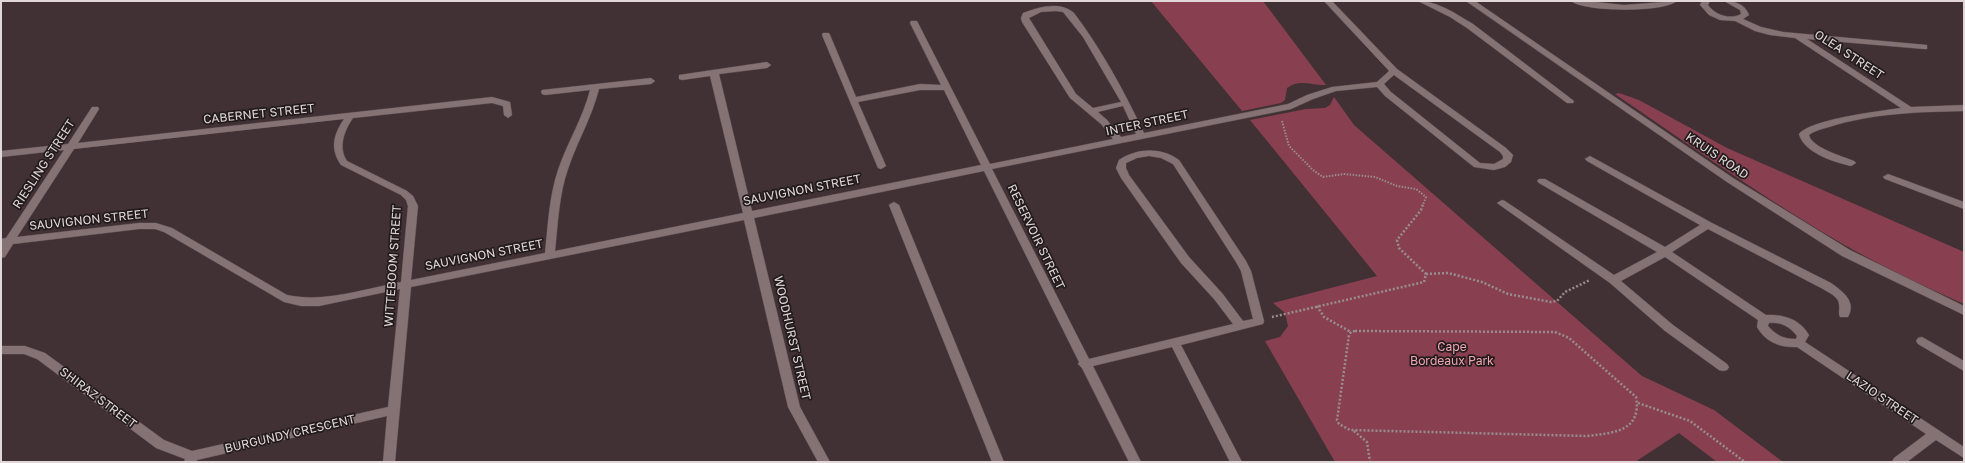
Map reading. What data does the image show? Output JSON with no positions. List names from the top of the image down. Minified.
{"streets":{"street":["OLEA STREET","CABERNET STREET","INTER STREET","KRUIS ROAD","RIESLING STREET","SAUVIGNON STREET","RESERVOIR STREET","WITTEBOOM STREET","WOODHURST STREET","SHIRAZ STREET","LAZIO STREET","BURGUNDY CRESCENT"]},"crossings":[["CABERNET STREET","RIESLING STREET"],["CABERNET STREET","WITTEBOOM STREET"],["INTER STREET","SAUVIGNON STREET"],["INTER STREET","RESERVOIR STREET"],["RIESLING STREET","SAUVIGNON STREET"],["SAUVIGNON STREET","RESERVOIR STREET"],["SAUVIGNON STREET","WITTEBOOM STREET"],["SAUVIGNON STREET","WOODHURST STREET"],["WITTEBOOM STREET","BURGUNDY CRESCENT"],["SHIRAZ STREET","BURGUNDY CRESCENT"]],"parks":["Cape Bordeaux Park"]}
